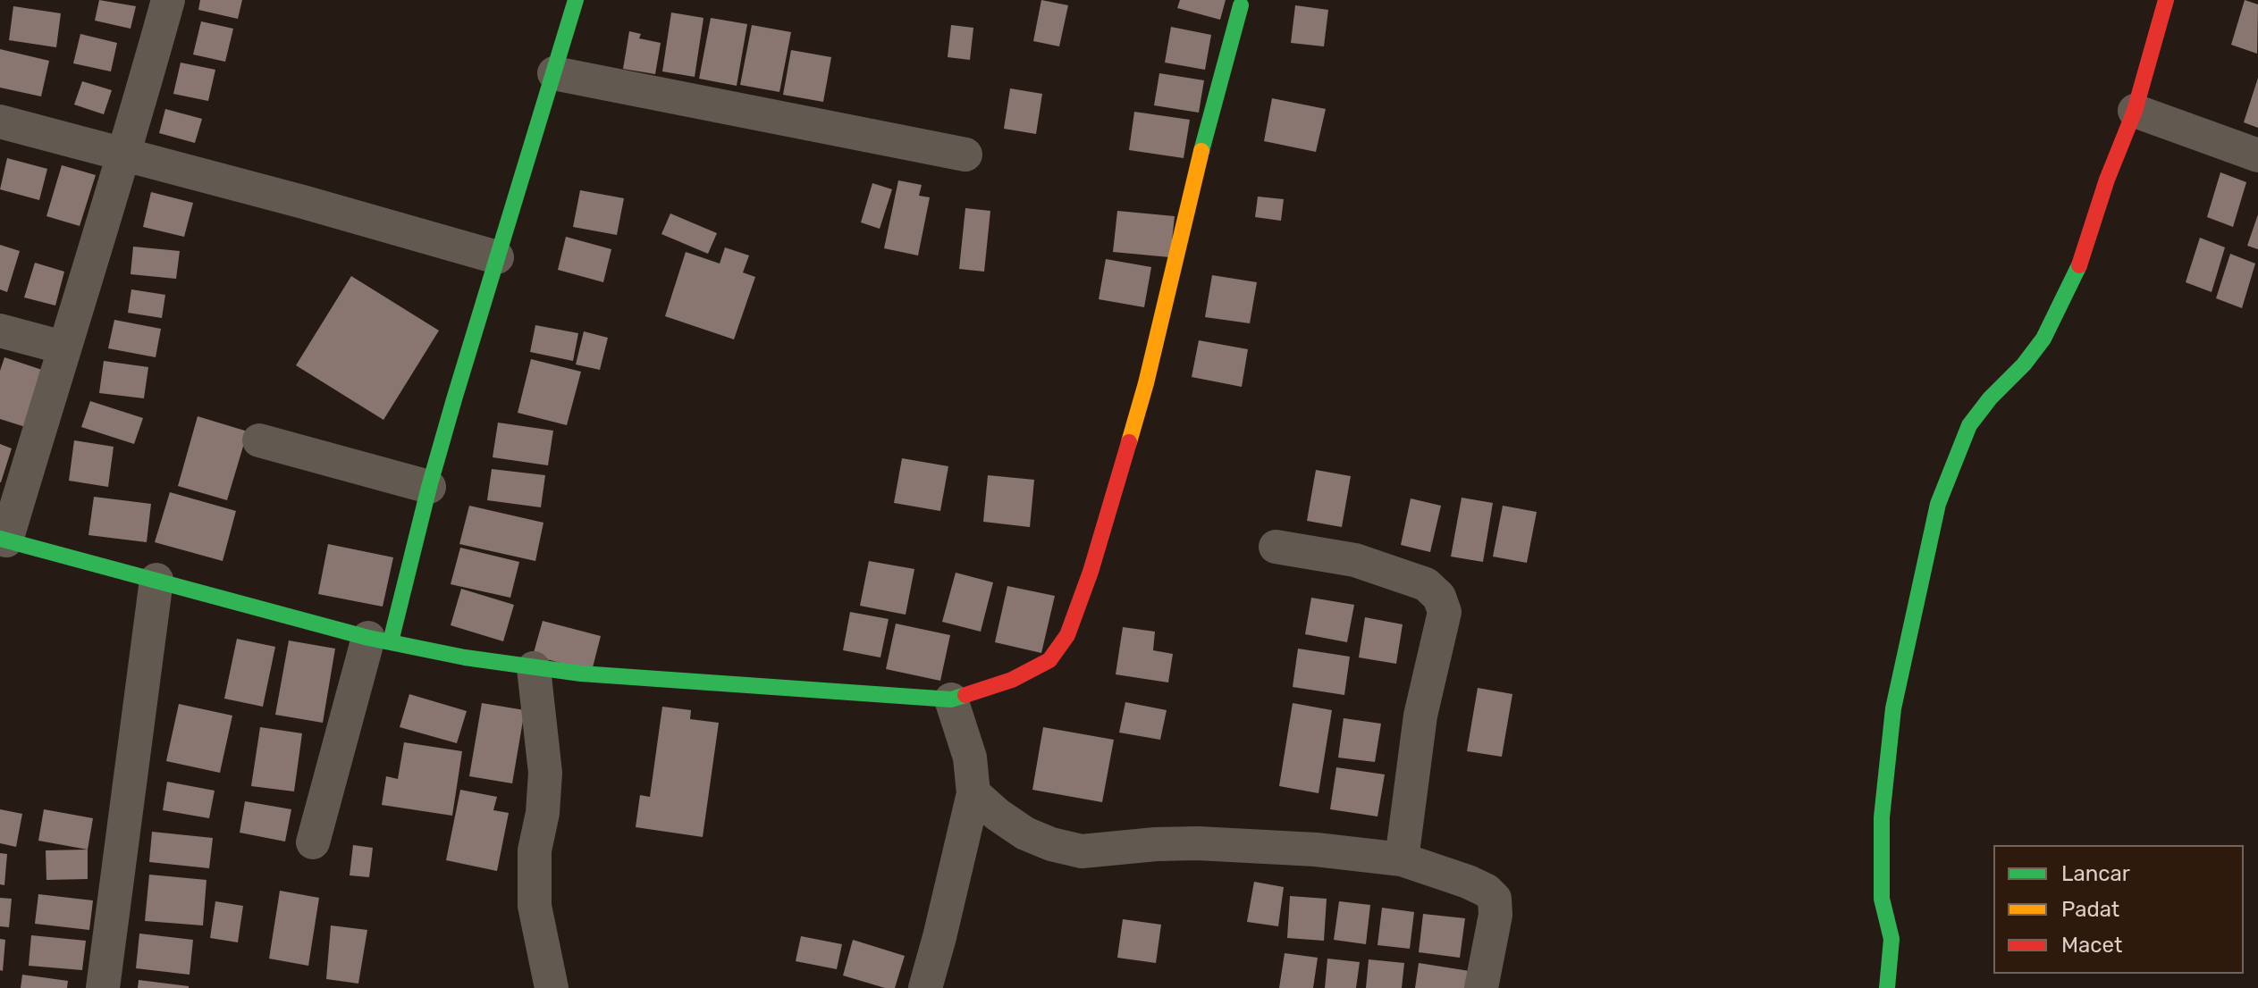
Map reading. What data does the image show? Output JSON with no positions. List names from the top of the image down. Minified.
{"legend":["Lancar","Padat","Macet"]}
